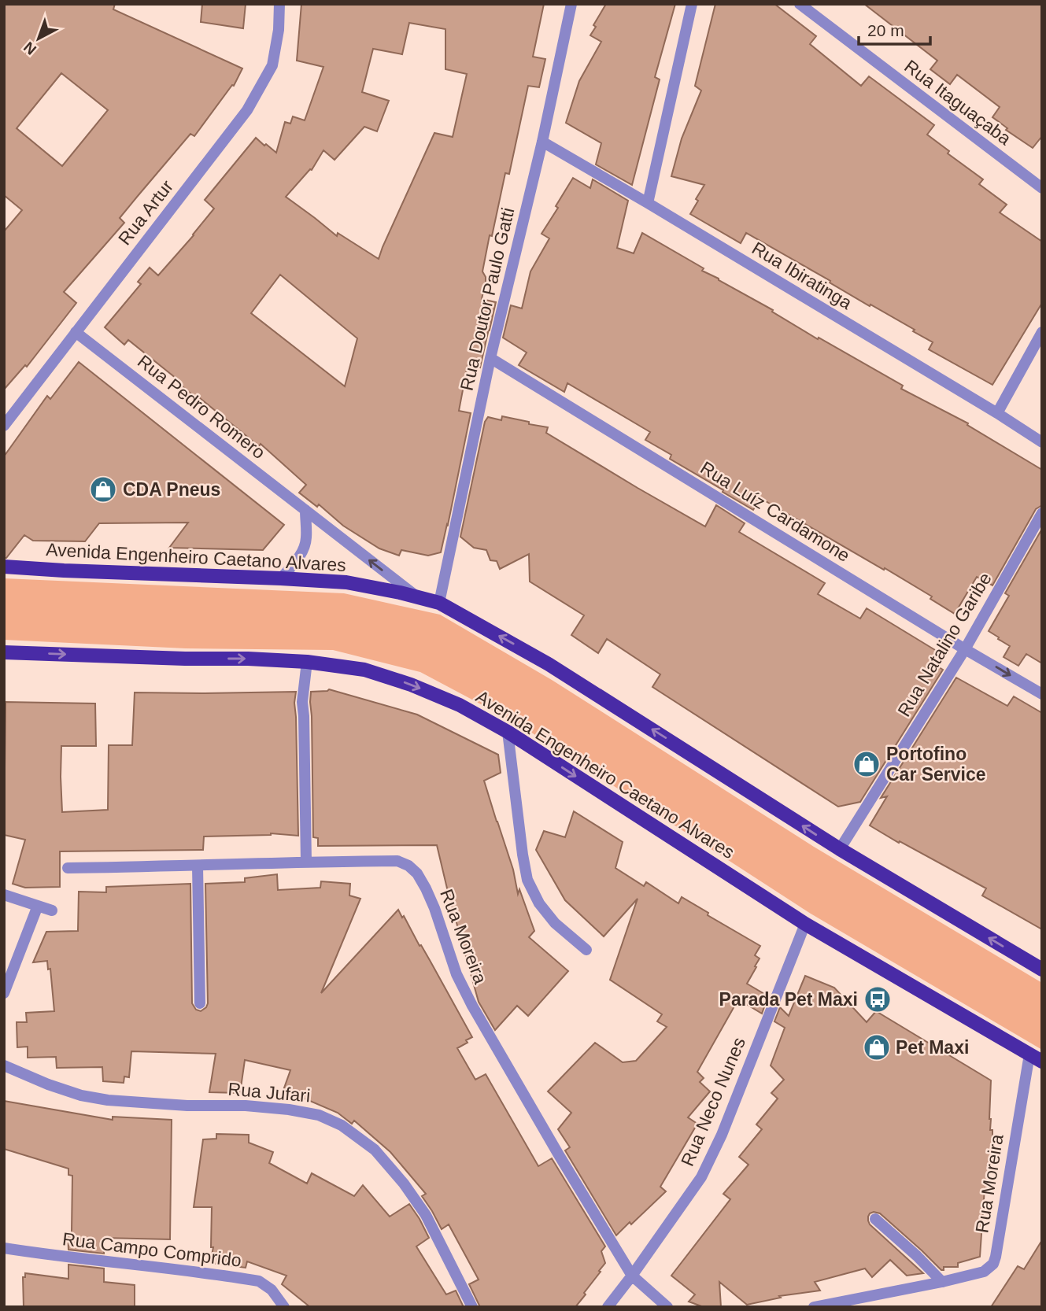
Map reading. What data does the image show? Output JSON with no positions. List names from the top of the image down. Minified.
{"streets":{"main road":["Avenida Engenheiro Caetano Alvares"],"street":["Rua Itaguaçaba","Rua Artur","Rua Ibiratinga","Rua Doutor Paulo Gatti","Rua Pedro Romero","Rua Luíz Cardamone","Rua Natalino Garibe","Rua Moreira","Rua Jufari","Rua Neco Nunes","Rua Campo Comprido"]},"crossings":[["Rua Artur","Rua Pedro Romero"],["Rua Ibiratinga","Rua Doutor Paulo Gatti"],["Rua Doutor Paulo Gatti","Rua Luíz Cardamone"],["Rua Doutor Paulo Gatti","Avenida Engenheiro Caetano Alvares"],["Rua Pedro Romero","Avenida Engenheiro Caetano Alvares"],["Rua Luíz Cardamone","Rua Natalino Garibe"],["Avenida Engenheiro Caetano Alvares","Rua Natalino Garibe"],["Avenida Engenheiro Caetano Alvares","Rua Moreira"],["Avenida Engenheiro Caetano Alvares","Rua Neco Nunes"],["Rua Moreira","Rua Neco Nunes"]],"places":{"shop":["CDA Pneus","Portofino Car Service","Pet Maxi"],"bus stop":["Parada Pet Maxi"]},"scale_bar":"20 m","north":"bottom left"}
